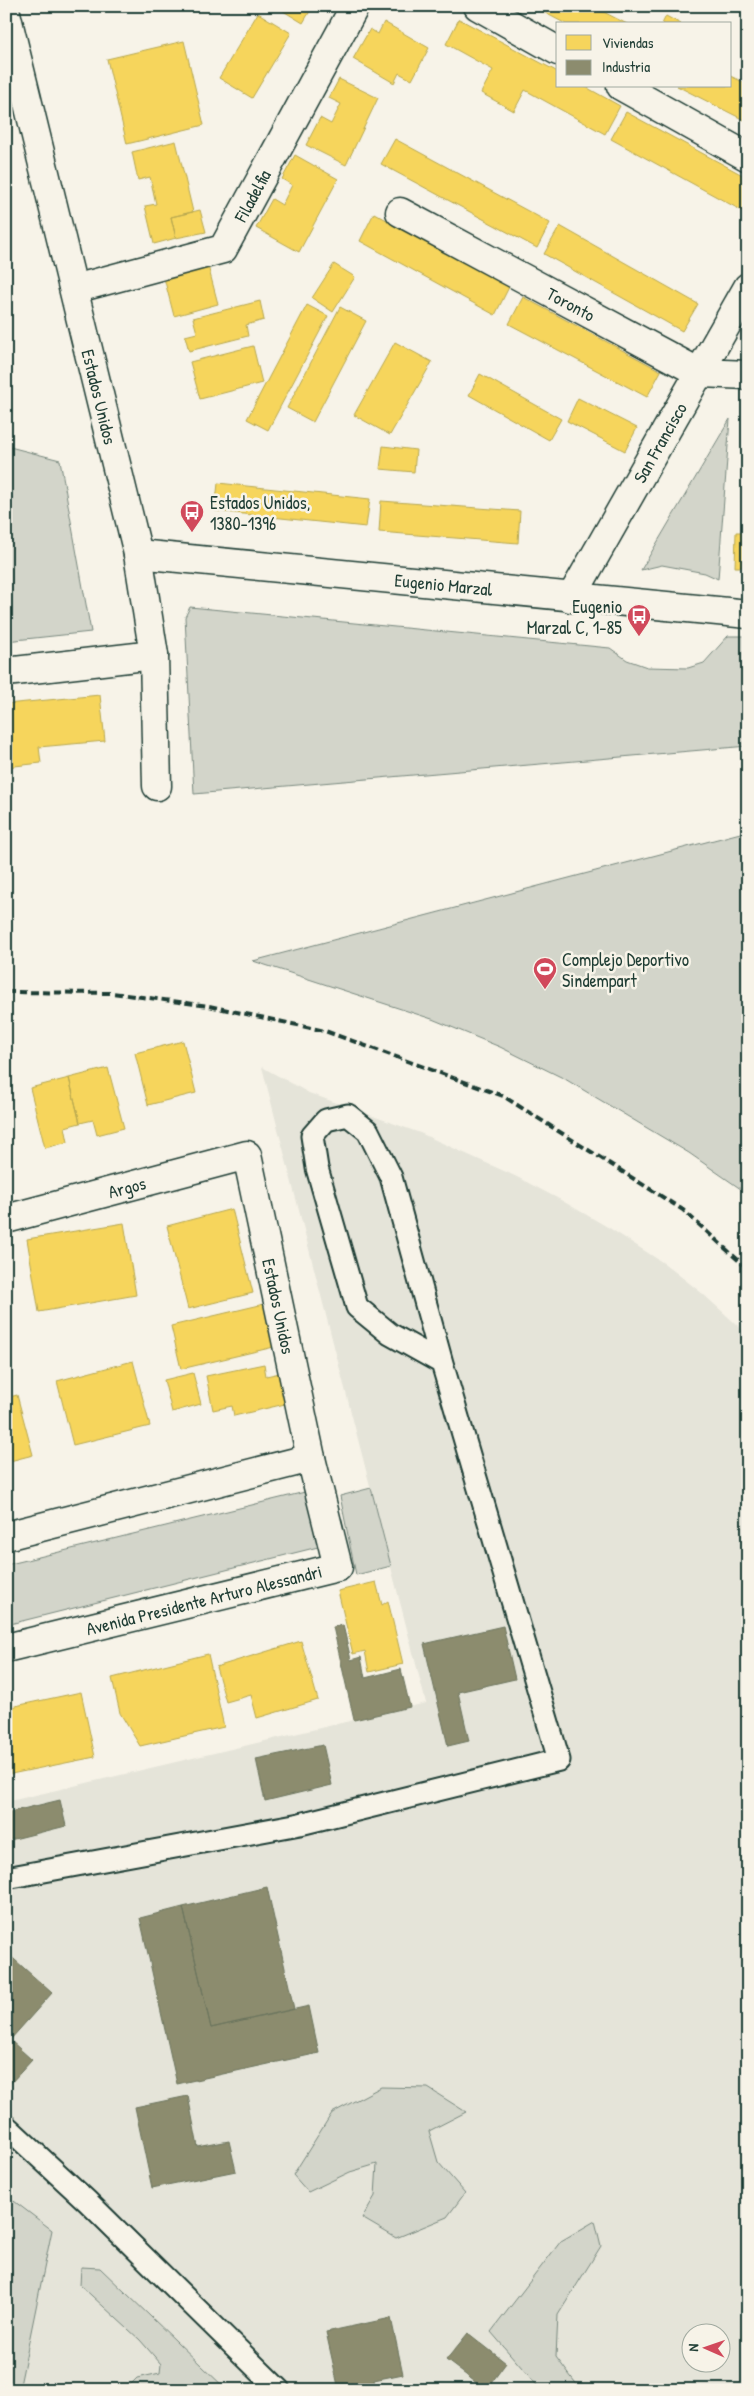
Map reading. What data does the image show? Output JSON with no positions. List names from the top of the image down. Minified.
{"streets":{"street":["Filadelfia","Toronto","Estados Unidos","San Francisco","Eugenio Marzal","Argos","Avenida Presidente Arturo Alessandri"]},"crossings":[["Filadelfia","Estados Unidos"],["Toronto","San Francisco"],["Estados Unidos","Eugenio Marzal"],["Estados Unidos","Argos"],["Estados Unidos","Avenida Presidente Arturo Alessandri"],["San Francisco","Eugenio Marzal"]],"places":{"bus stop":["Estados Unidos, 1380-1396","Eugenio Marzal C, 1-85"],"sports":["Complejo Deportivo Sindempart"]},"legend":["Viviendas","Industria"],"north":"left"}
